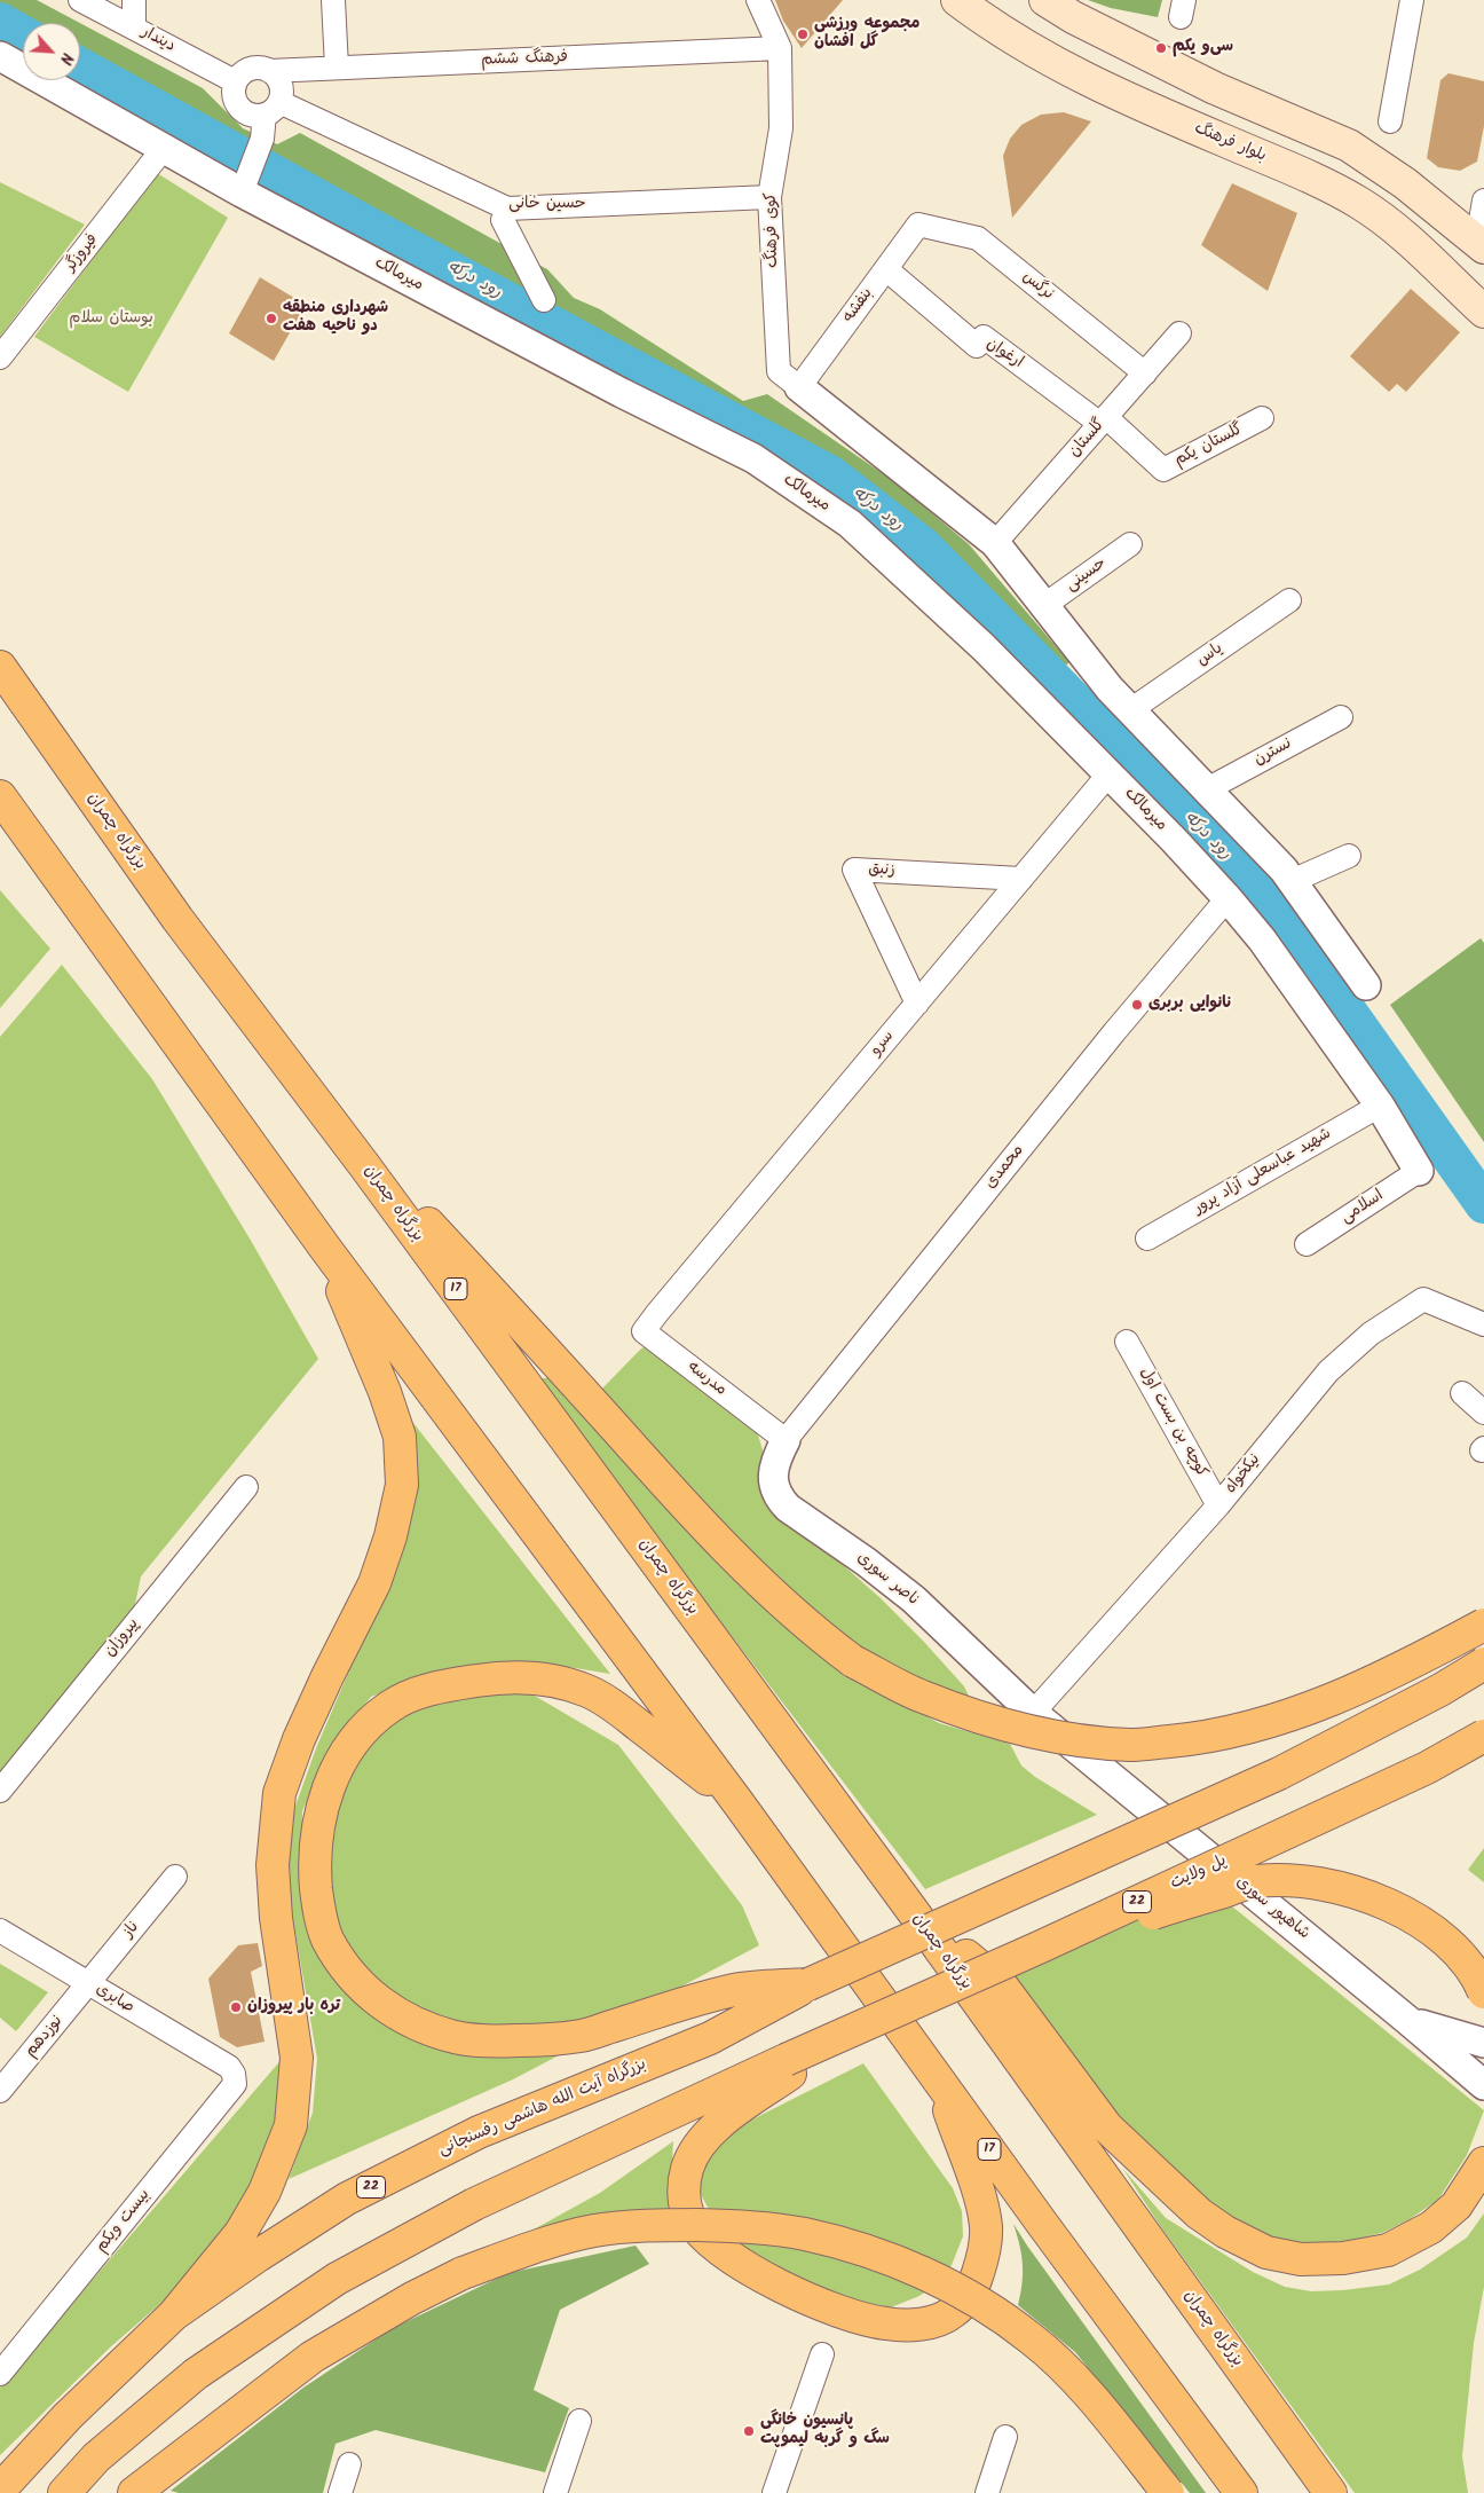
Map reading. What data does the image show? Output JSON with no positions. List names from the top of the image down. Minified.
{"streets":{"highway":["بزرگراه چمران","17","پل ولایت","22","بزرگراه آیت الله هاشمی رفسنجانی"],"main road":["بلوار فرهنگ"],"street":["دیندار","فرهنگ ششم","حسین خانی","کوی فرهنگ","فیروزگر","میرمالک","نرگس","بنفشه","ارغوان","گلستان","گلستان یکم","حسینی","یاس","نسترن","زنبق","سرو","محمدی","شهید عباسعلی آزاد پرور","اسلامی","مدرسه","کوچه بن بست اول","نیکخواه","ناصر سوری","پیروزان","شاهپور سوری","ناز","صابری","نوزدهم","بیست ویکم"]},"crossings":[["دیندار","فرهنگ ششم"],["دیندار","حسین خانی"],["فرهنگ ششم","حسین خانی"],["فرهنگ ششم","کوی فرهنگ"],["حسین خانی","کوی فرهنگ"],["کوی فرهنگ","بنفشه"],["فیروزگر","میرمالک"],["میرمالک","سرو"],["میرمالک","محمدی"],["میرمالک","شهید عباسعلی آزاد پرور"],["میرمالک","اسلامی"],["نرگس","بنفشه"],["نرگس","گلستان"],["بنفشه","ارغوان"],["ارغوان","گلستان"],["ارغوان","گلستان یکم"],["گلستان","گلستان یکم"],["زنبق","سرو"],["سرو","مدرسه"],["محمدی","مدرسه"],["محمدی","ناصر سوری"],["مدرسه","ناصر سوری"],["کوچه بن بست اول","نیکخواه"],["نیکخواه","ناصر سوری"],["نیکخواه","شاهپور سوری"],["ناصر سوری","شاهپور سوری"],["22","بزرگراه آیت الله هاشمی رفسنجانی"],["ناز","صابری"],["ناز","نوزدهم"],["صابری","نوزدهم"],["صابری","بیست ویکم"]],"water":["رود درکه"],"parks":["بوستان سلام"],"places":["مجموعه ورزشی گل افشان","سی‌و یکم","شهرداری منطقه دو ناحیه هفت","نانوایی بربری","تره بار پیروزان","پانسیون خانگی سگ و گربه لیموپت"],"north":"bottom right"}
